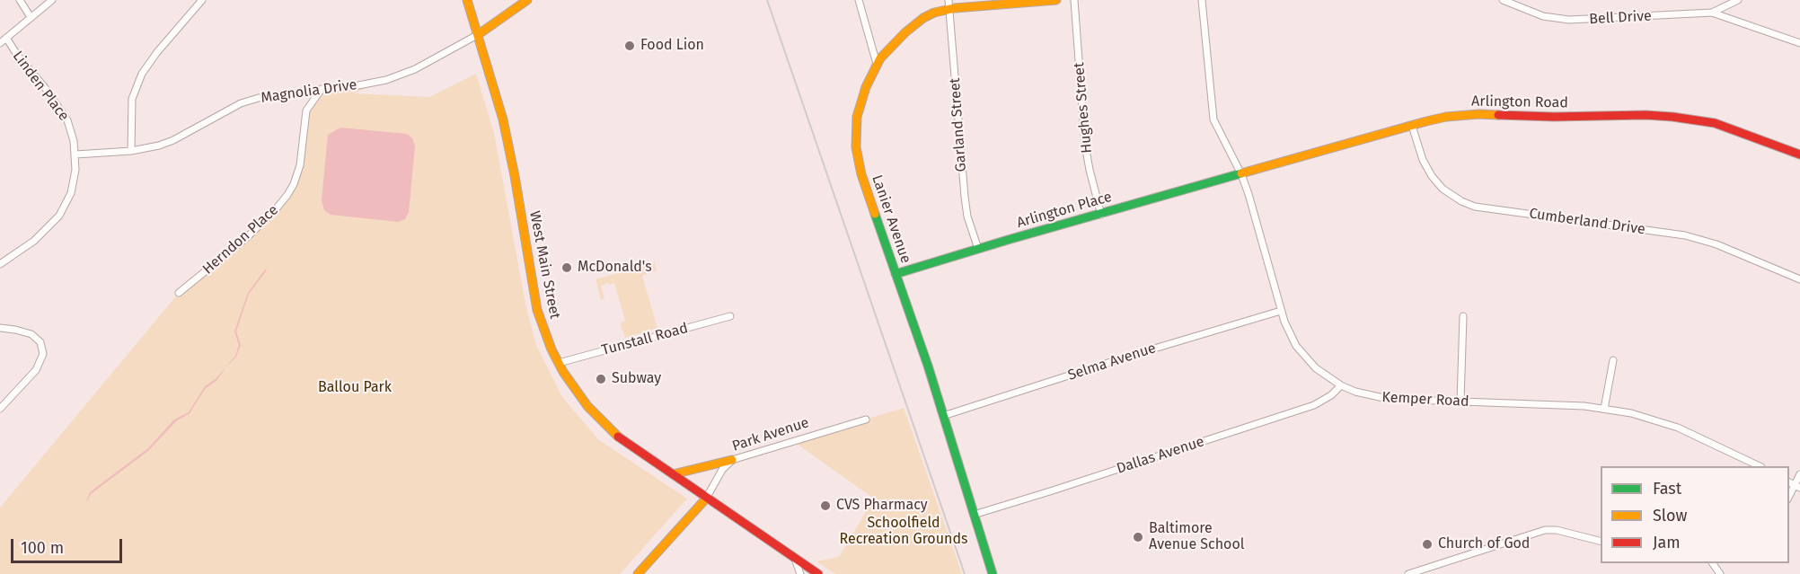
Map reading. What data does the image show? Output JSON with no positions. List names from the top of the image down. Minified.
{"streets":{"street":["Bell Drive","Linden Place","Magnolia Drive","Arlington Road","Hughes Street","Garland Street","Arlington Place","Lanier Avenue","Cumberland Drive","Herndon Place","West Main Street","Tunstall Road","Selma Avenue","Kemper Road","Park Avenue","Dallas Avenue"]},"crossings":[["Linden Place","Magnolia Drive"],["Magnolia Drive","Herndon Place"],["Magnolia Drive","West Main Street"],["Arlington Road","Arlington Place"],["Arlington Road","Cumberland Drive"],["Arlington Road","Kemper Road"],["Hughes Street","Arlington Place"],["Garland Street","Arlington Place"],["Garland Street","Lanier Avenue"],["Arlington Place","Lanier Avenue"],["Arlington Place","Kemper Road"],["Lanier Avenue","Selma Avenue"],["Lanier Avenue","Dallas Avenue"],["West Main Street","Tunstall Road"],["West Main Street","Park Avenue"],["Selma Avenue","Kemper Road"],["Kemper Road","Dallas Avenue"]],"parks":["Ballou Park","Schoolfield Recreation Grounds"],"places":["Food Lion","McDonald's","Subway","CVS Pharmacy","Baltimore Avenue School","Church of God"],"legend":["Fast","Slow","Jam"],"scale_bar":"100 m"}
